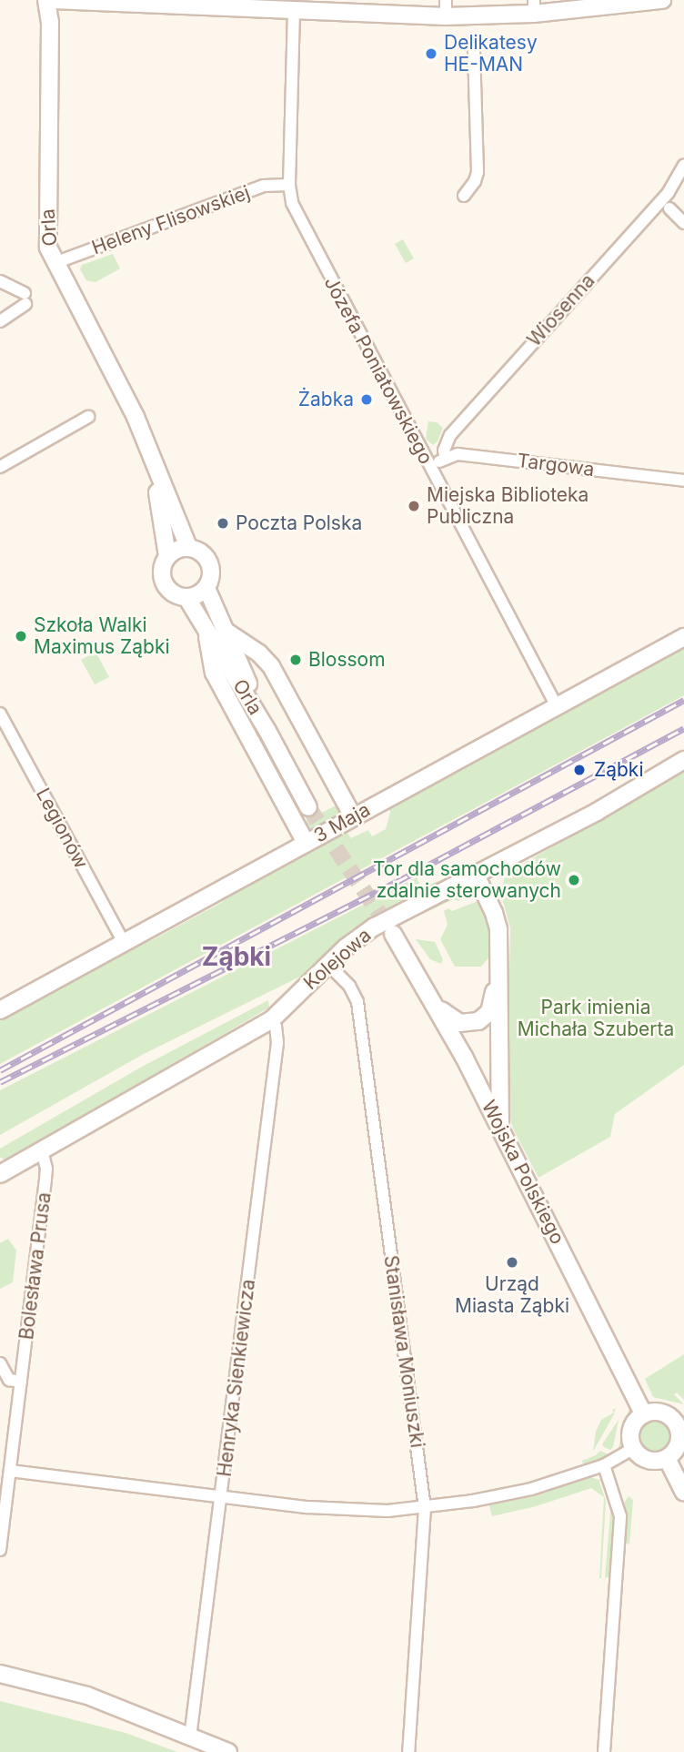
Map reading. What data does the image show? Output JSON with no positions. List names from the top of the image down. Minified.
{"streets":{"street":["Heleny Flisowskiej","Orla","Wiosenna","Józefa Poniatowskiego","Targowa","3 Maja","Legionów","Kolejowa","Wojska Polskiego","Bolesława Prusa","Stanisława Moniuszki","Henryka Sienkiewicza"]},"crossings":[["Heleny Flisowskiej","Orla"],["Heleny Flisowskiej","Józefa Poniatowskiego"],["Wiosenna","Targowa"],["Józefa Poniatowskiego","Targowa"],["Józefa Poniatowskiego","3 Maja"],["3 Maja","Legionów"],["Kolejowa","Bolesława Prusa"],["Kolejowa","Stanisława Moniuszki"],["Kolejowa","Henryka Sienkiewicza"]],"districts":["Ząbki"],"parks":["Park imienia Michała Szuberta"],"places":["Delikatesy HE-MAN","Żabka","Miejska Biblioteka Publiczna","Poczta Polska","Szkoła Walki Maximus Ząbki","Blossom","Ząbki","Tor dla samochodów zdalnie sterowanych","Urząd Miasta Ząbki"]}
